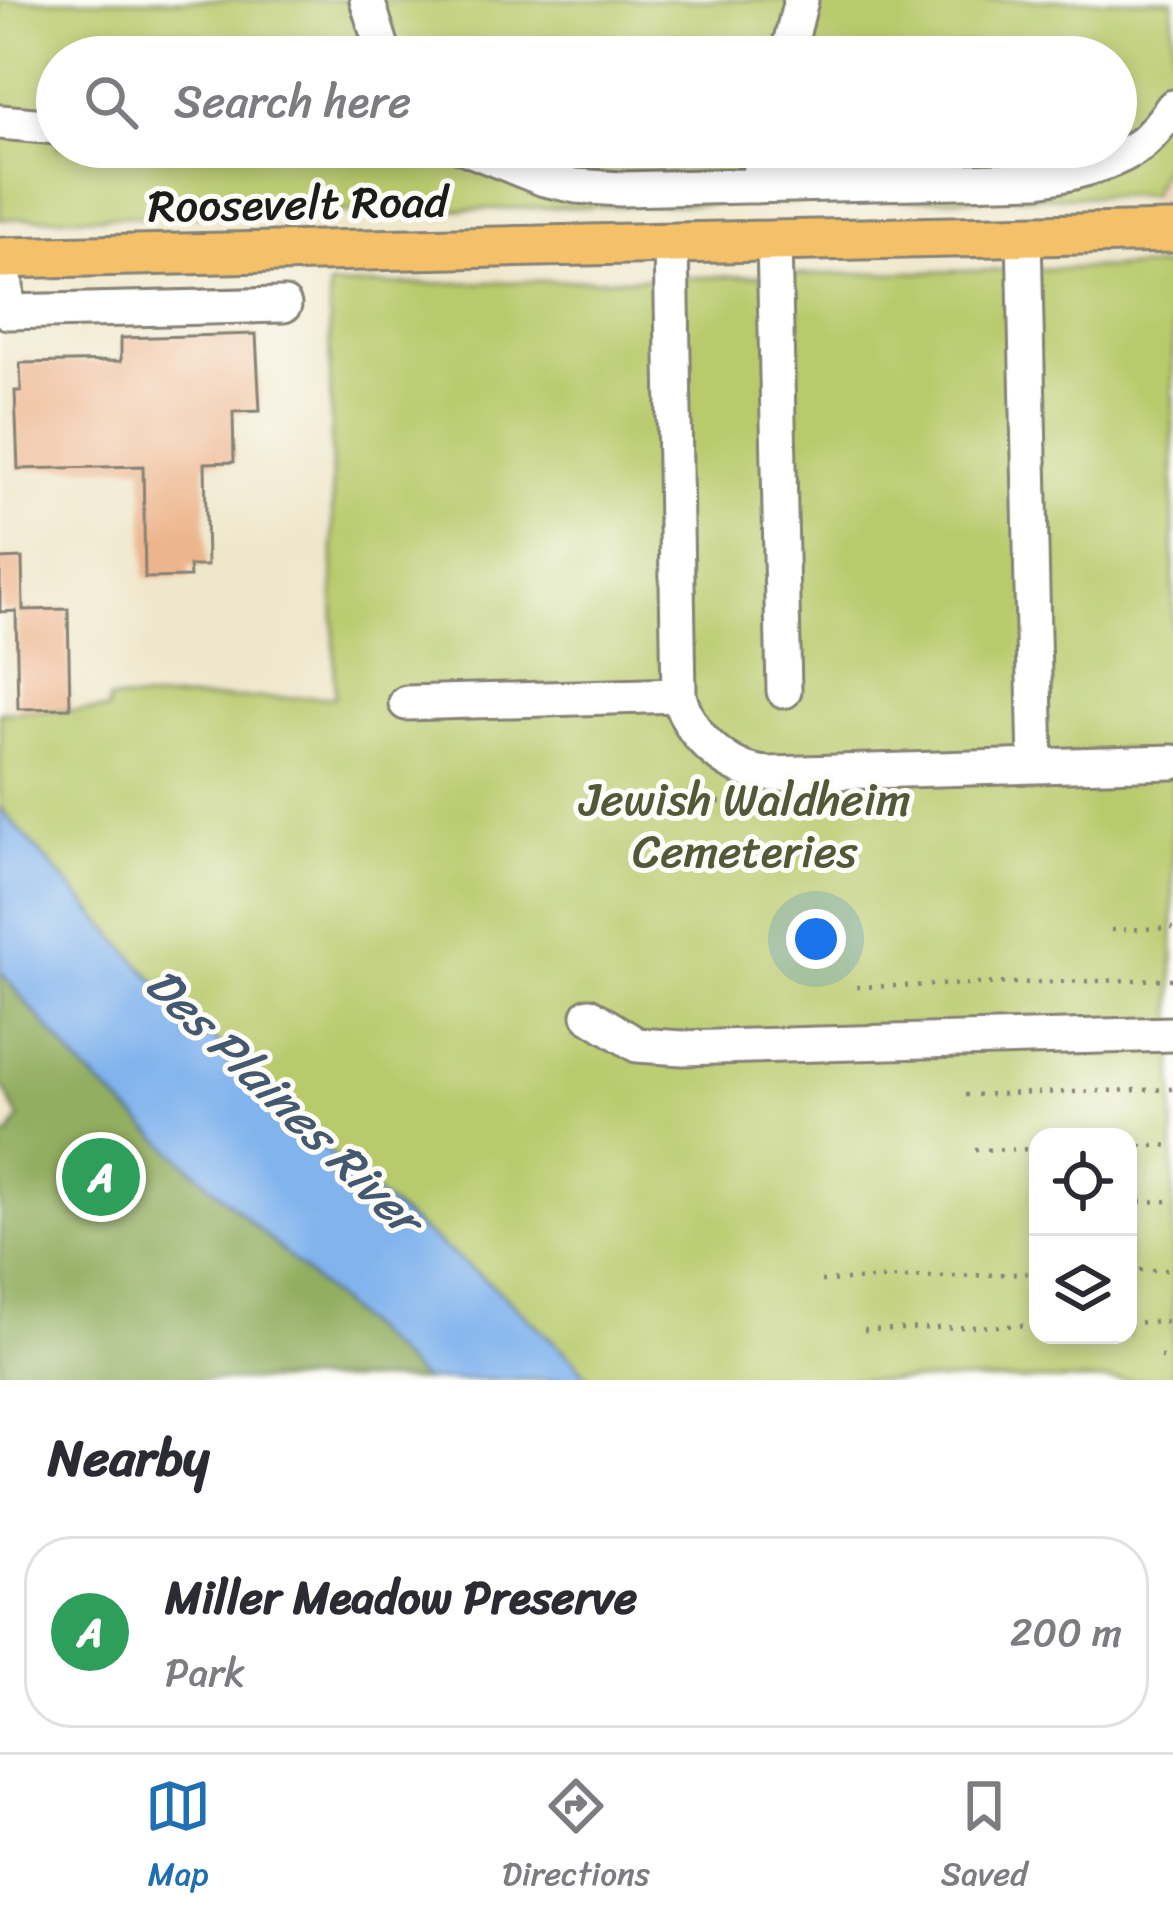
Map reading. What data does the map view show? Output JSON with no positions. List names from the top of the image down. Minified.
{"streets":{"main road":["Roosevelt Road"]},"water":["Des Plaines River"],"parks":["Jewish Waldheim Cemeteries"],"page":{"search":"Search here","pins":"A","heading":"Nearby","list":[{"mark":"A","name":"Miller Meadow Preserve","note":"Park","value":"200 m"}],"nav":["Map","Directions","Saved"]}}
